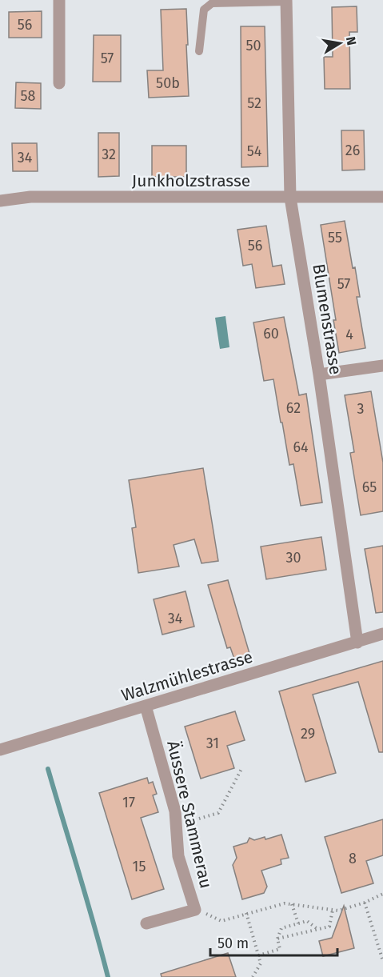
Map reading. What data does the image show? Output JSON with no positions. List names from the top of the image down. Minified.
{"streets":{"street":["Junkholzstrasse","Blumenstrasse","Walzmühlestrasse","Äussere Stammerau"]},"crossings":[["Junkholzstrasse","Blumenstrasse"],["Blumenstrasse","Walzmühlestrasse"],["Walzmühlestrasse","Äussere Stammerau"]],"house_numbers":["56","50","57","50b","58","52","26","54","32","34","55","56","57","60","4","62","3","64","65","30","34","29","31","17","8","15"],"scale_bar":"50 m","north":"right"}
